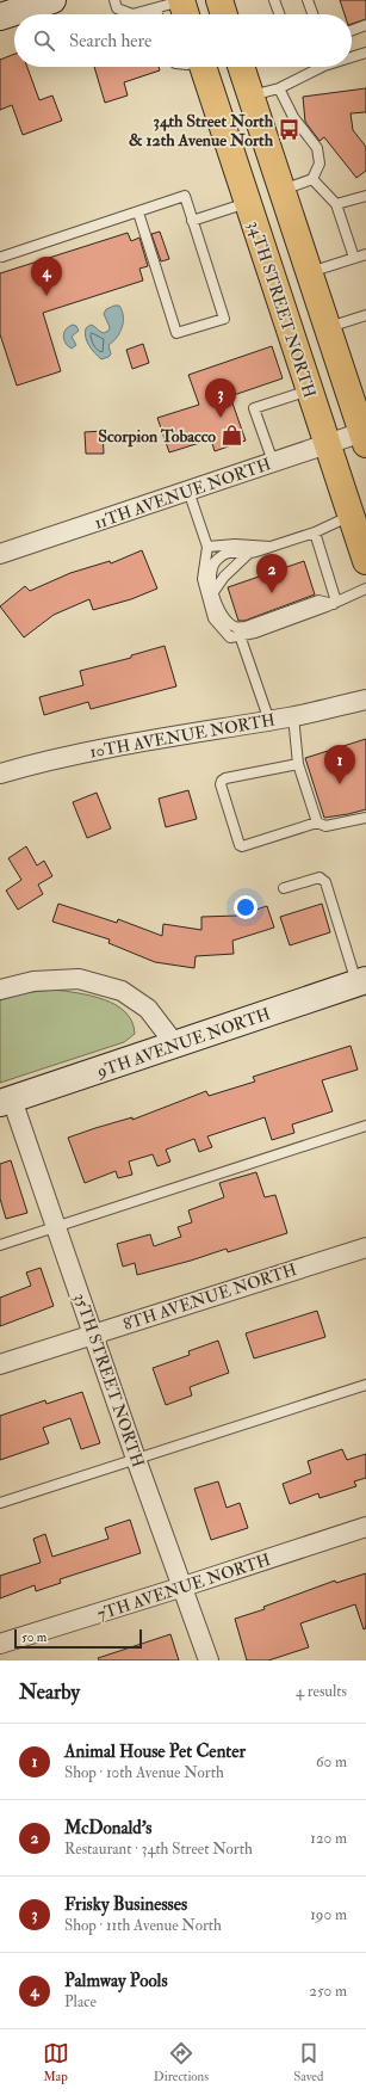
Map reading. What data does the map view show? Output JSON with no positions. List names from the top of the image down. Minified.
{"streets":{"highway":["34TH STREET NORTH"],"street":["11TH AVENUE NORTH","10TH AVENUE NORTH","9TH AVENUE NORTH","8TH AVENUE NORTH","35TH STREET NORTH","7TH AVENUE NORTH"]},"crossings":[["34TH STREET NORTH","11TH AVENUE NORTH"],["9TH AVENUE NORTH","35TH STREET NORTH"],["8TH AVENUE NORTH","35TH STREET NORTH"],["35TH STREET NORTH","7TH AVENUE NORTH"]],"places":{"bus stop":["34th Street North & 12th Avenue North"],"shop":["Scorpion Tobacco"]},"scale_bar":"50 m","page":{"search":"Search here","pins":["4","3","2","1"],"scale":"50 m","heading":["Nearby","4 results"],"list":[{"mark":"1","name":"Animal House Pet Center","note":"Shop · 10th Avenue North","value":"60 m"},{"mark":"2","name":"McDonald's","note":"Restaurant · 34th Street North","value":"120 m"},{"mark":"3","name":"Frisky Businesses","note":"Shop · 11th Avenue North","value":"190 m"},{"mark":"4","name":"Palmway Pools","note":"Place","value":"250 m"}],"nav":["Map","Directions","Saved"]}}
